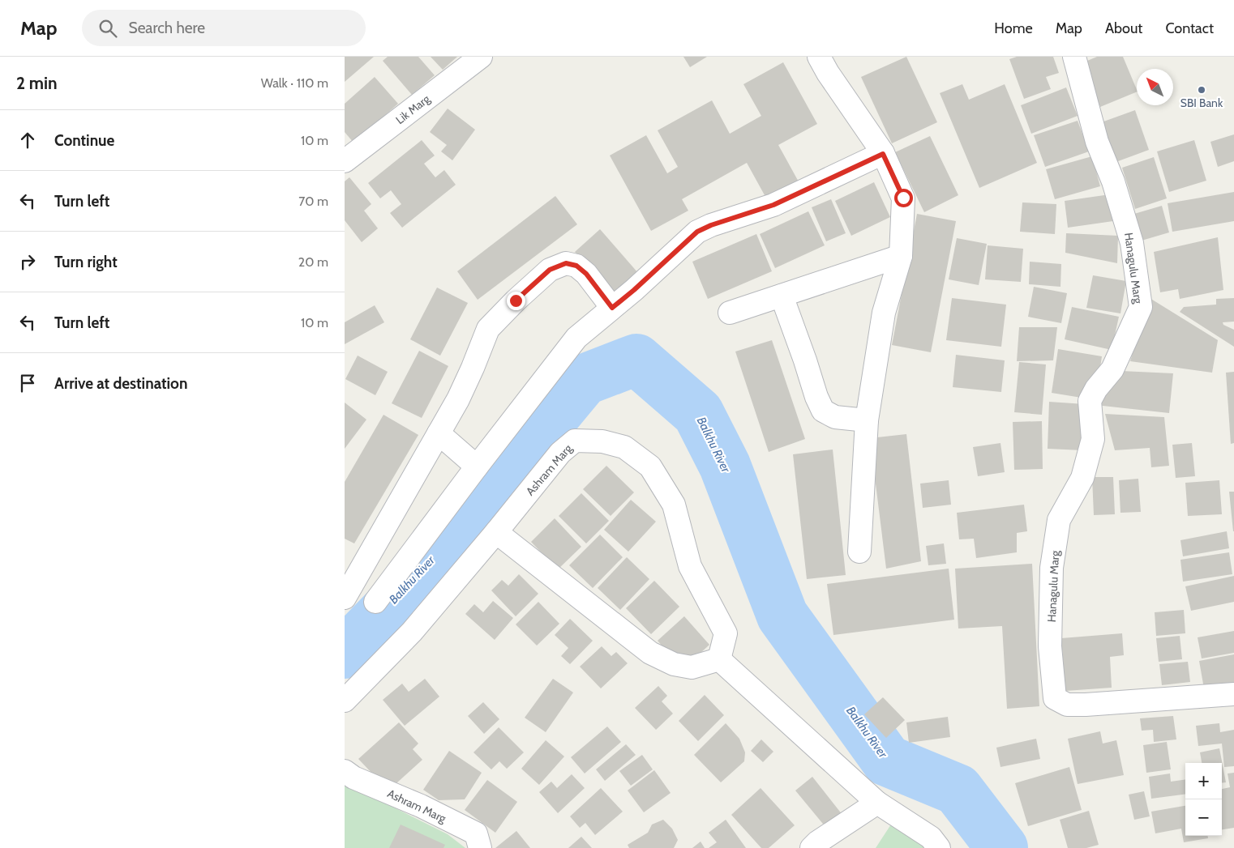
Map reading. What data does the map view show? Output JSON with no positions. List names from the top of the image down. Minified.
{"streets":{"street":["Lik Marg","Hanagulu Marg","Ashram Marg"]},"water":["Balkhu River"],"places":["SBI Bank"],"north":"top left","page":{"header":"Map","search":"Search here","nav":["Home","Map","About","Contact"],"heading":["2 min","Walk · 110 m"],"list":[["Continue","10 m"],["Turn left","70 m"],["Turn right","20 m"],["Turn left","10 m"],"Arrive at destination"],"map_buttons":["+","−"]}}
